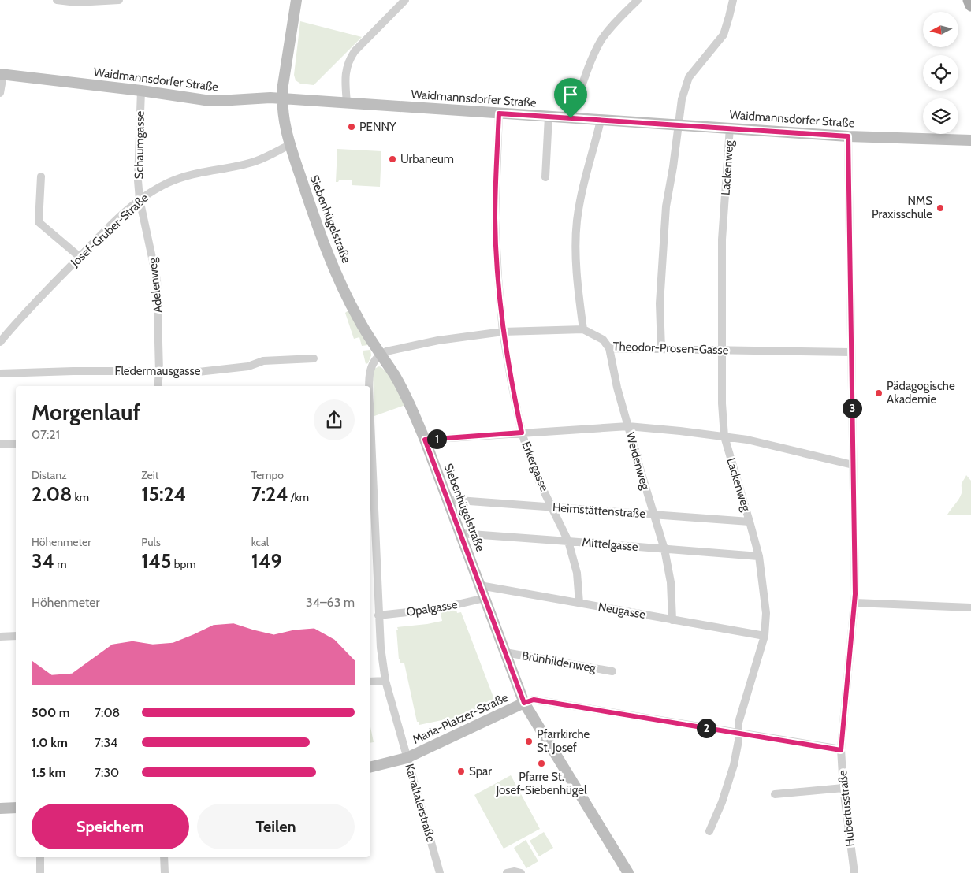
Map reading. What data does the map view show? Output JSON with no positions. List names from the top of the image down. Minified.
{"streets":{"street":["Waidmannsdorfer Straße","Schaumgasse","Lackenweg","Siebenhügelstraße","Josef-Gruber-Straße","Adelenweg","Theodor-Prosen-Gasse","Fledermausgasse","Weidenweg","Erkergasse","Heimstättenstraße","Mittelgasse","Opalgasse","Neugasse","Brünhildenweg","Maria-Platzer-Straße","Kanaltalerstraße","Hubertusstraße"]},"crossings":[["Waidmannsdorfer Straße","Schaumgasse"],["Waidmannsdorfer Straße","Lackenweg"],["Waidmannsdorfer Straße","Siebenhügelstraße"],["Waidmannsdorfer Straße","Erkergasse"],["Waidmannsdorfer Straße","Hubertusstraße"],["Schaumgasse","Josef-Gruber-Straße"],["Schaumgasse","Adelenweg"],["Lackenweg","Theodor-Prosen-Gasse"],["Lackenweg","Heimstättenstraße"],["Lackenweg","Mittelgasse"],["Lackenweg","Neugasse"],["Siebenhügelstraße","Josef-Gruber-Straße"],["Siebenhügelstraße","Theodor-Prosen-Gasse"],["Siebenhügelstraße","Heimstättenstraße"],["Siebenhügelstraße","Mittelgasse"],["Siebenhügelstraße","Opalgasse"],["Siebenhügelstraße","Neugasse"],["Siebenhügelstraße","Brünhildenweg"],["Siebenhügelstraße","Maria-Platzer-Straße"],["Siebenhügelstraße","Kanaltalerstraße"],["Josef-Gruber-Straße","Adelenweg"],["Adelenweg","Fledermausgasse"],["Theodor-Prosen-Gasse","Weidenweg"],["Theodor-Prosen-Gasse","Erkergasse"],["Theodor-Prosen-Gasse","Kanaltalerstraße"],["Theodor-Prosen-Gasse","Hubertusstraße"],["Weidenweg","Heimstättenstraße"],["Weidenweg","Mittelgasse"],["Weidenweg","Neugasse"],["Erkergasse","Heimstättenstraße"],["Erkergasse","Mittelgasse"],["Erkergasse","Neugasse"],["Opalgasse","Kanaltalerstraße"],["Maria-Platzer-Straße","Kanaltalerstraße"]],"places":["PENNY","Urbaneum","NMS Praxisschule","Pädagogische Akademie","Pfarrkirche St. Josef","Pfarre St. Josef-Siebenhügel","Spar"],"north":"left","page":{"heading":["Morgenlauf","07:21"],"pins":["3","1","2"],"stats":[["Distanz","2.08 km"],["Zeit","15:24"],["Tempo","7:24 /km"],["Höhenmeter","34 m"],["Puls","145 bpm"],["kcal","149"]],"chart":["Höhenmeter","34–63 m"],"list":[{"name":"500 m","note":"7:08"},{"name":"1.0 km","note":"7:34"},{"name":"1.5 km","note":"7:30"}],"buttons":["Speichern","Teilen"]}}
